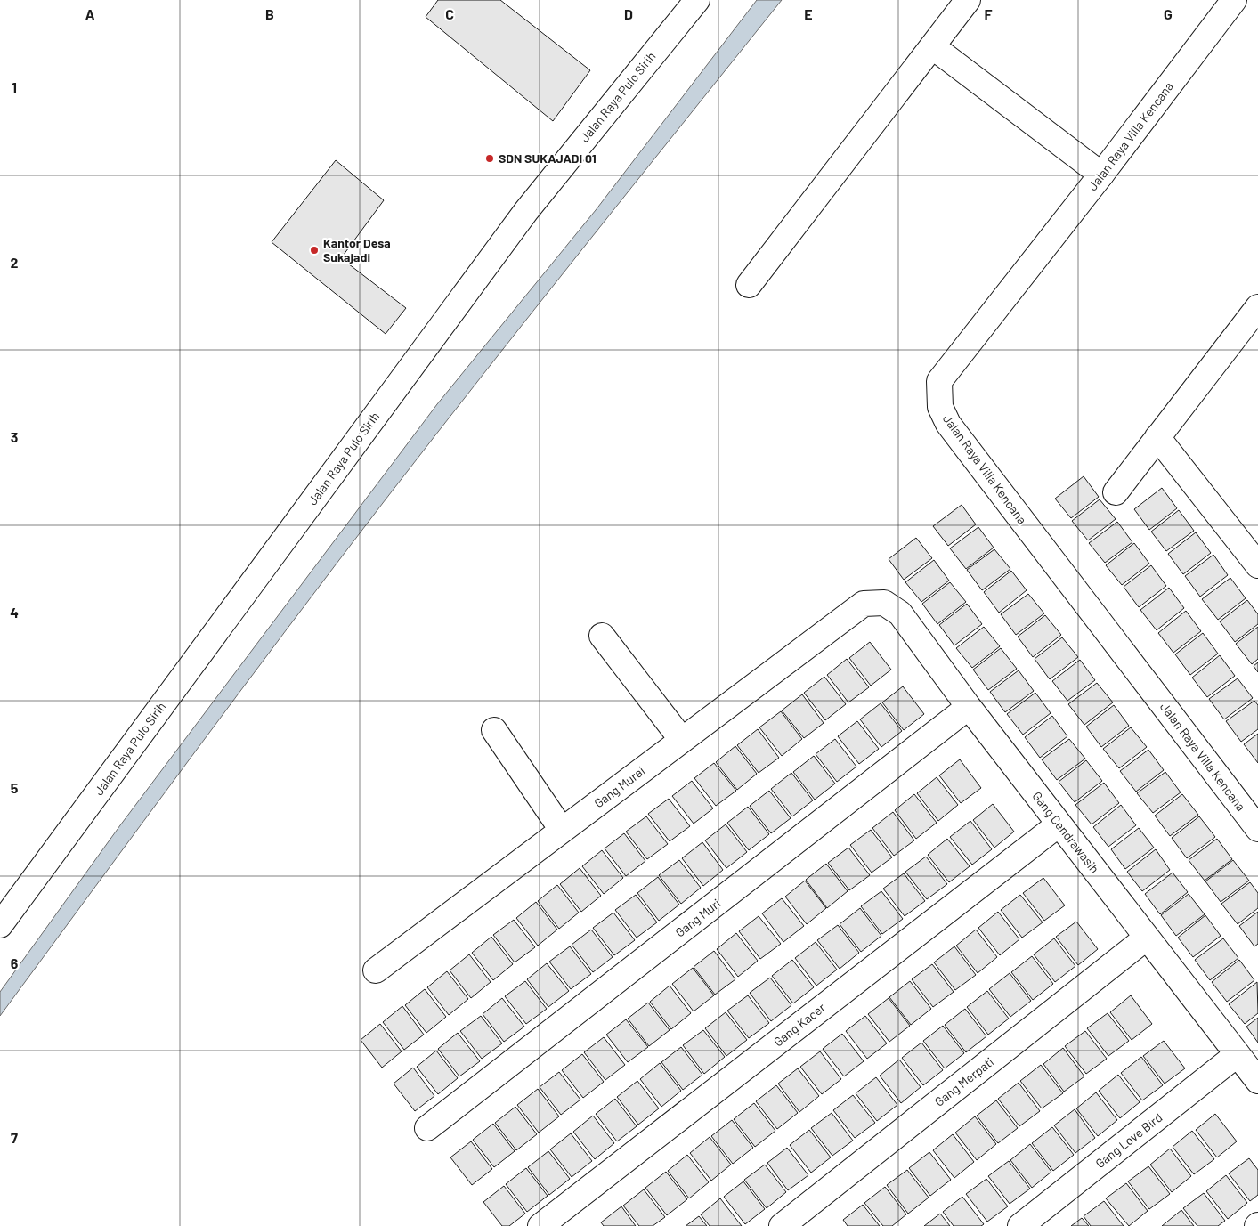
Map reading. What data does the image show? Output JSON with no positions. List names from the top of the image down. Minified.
{"streets":{"street":["Jalan Raya Pulo Sirih","Jalan Raya Villa Kencana","Gang Murai","Gang Cendrawasih","Gang Muri","Gang Kacer","Gang Merpati","Gang Love Bird"]},"crossings":[["Gang Murai","Gang Cendrawasih"],["Gang Cendrawasih","Gang Muri"],["Gang Cendrawasih","Gang Kacer"],["Gang Cendrawasih","Gang Merpati"],["Gang Cendrawasih","Gang Love Bird"]],"places":["SDN SUKAJADI 01","Kantor Desa Sukajadi"],"grid":{"columns":["A","B","C","D","E","F","G"],"rows":["1","2","3","4","5","6","7"]}}
